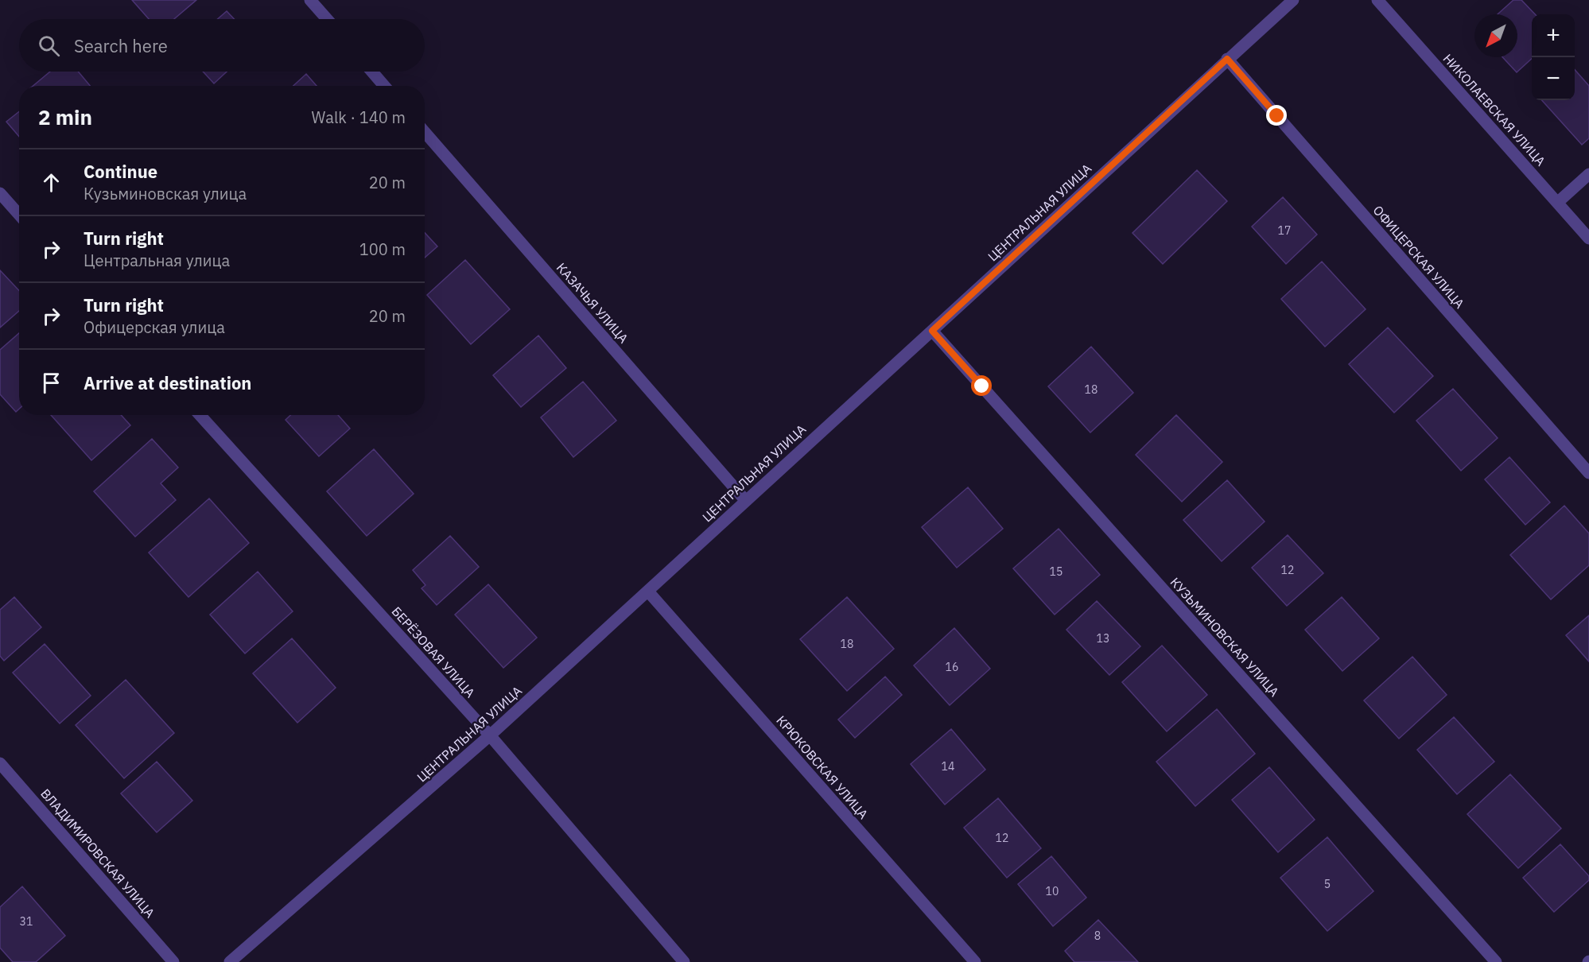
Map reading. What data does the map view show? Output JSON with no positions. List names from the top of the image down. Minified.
{"streets":{"street":["НИКОЛАЕВСКАЯ УЛИЦА","ЦЕНТРАЛЬНАЯ УЛИЦА","ОФИЦЕРСКАЯ УЛИЦА","КАЗАЧЬЯ УЛИЦА","КУЗЬМИНОВСКАЯ УЛИЦА","БЕРЁЗОВАЯ УЛИЦА","КРЮКОВСКАЯ УЛИЦА","ВЛАДИМИРОВСКАЯ УЛИЦА"]},"crossings":[["ЦЕНТРАЛЬНАЯ УЛИЦА","ОФИЦЕРСКАЯ УЛИЦА"],["ЦЕНТРАЛЬНАЯ УЛИЦА","КАЗАЧЬЯ УЛИЦА"],["ЦЕНТРАЛЬНАЯ УЛИЦА","КУЗЬМИНОВСКАЯ УЛИЦА"],["ЦЕНТРАЛЬНАЯ УЛИЦА","БЕРЁЗОВАЯ УЛИЦА"],["ЦЕНТРАЛЬНАЯ УЛИЦА","КРЮКОВСКАЯ УЛИЦА"]],"house_numbers":["17","18","12","15","13","18","16","14","12","5","10","31","8"],"north":"bottom left","page":{"map_buttons":["+","−"],"search":"Search here","heading":["2 min","Walk · 140 m"],"list":[["Continue","Кузьминовская улица","20 m"],["Turn right","Центральная улица","100 m"],["Turn right","Офицерская улица","20 m"],"Arrive at destination"]}}
